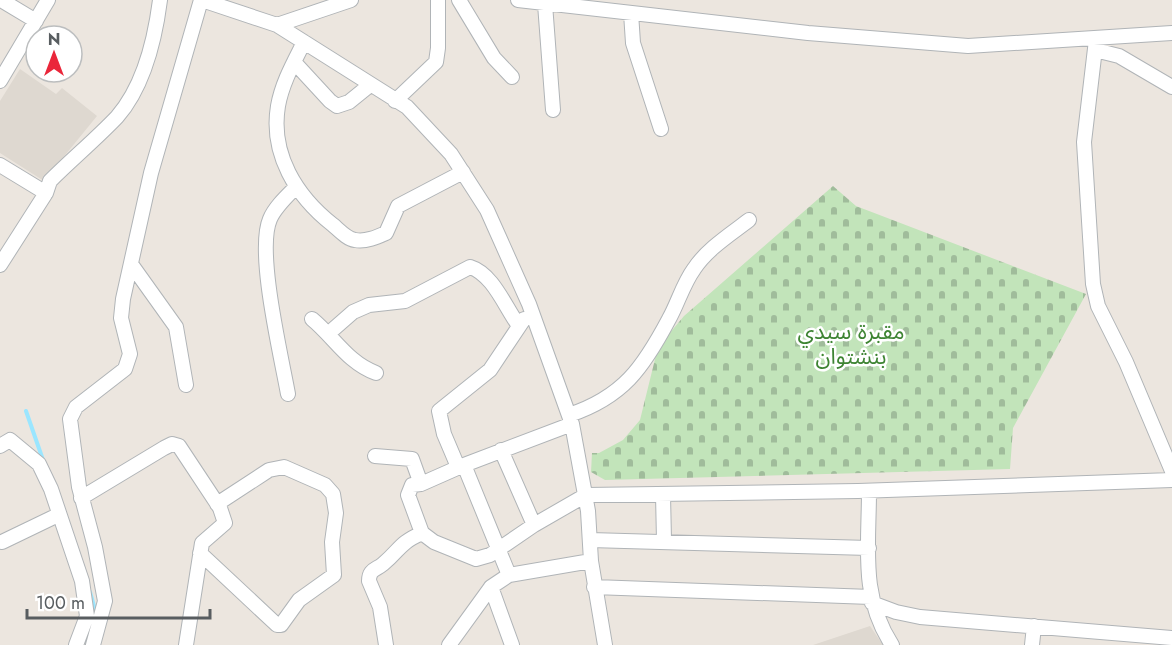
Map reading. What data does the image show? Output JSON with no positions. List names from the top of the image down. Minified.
{"parks":["مقبرة سيدي بنشتوان"],"scale_bar":"100 m","north":"top"}
